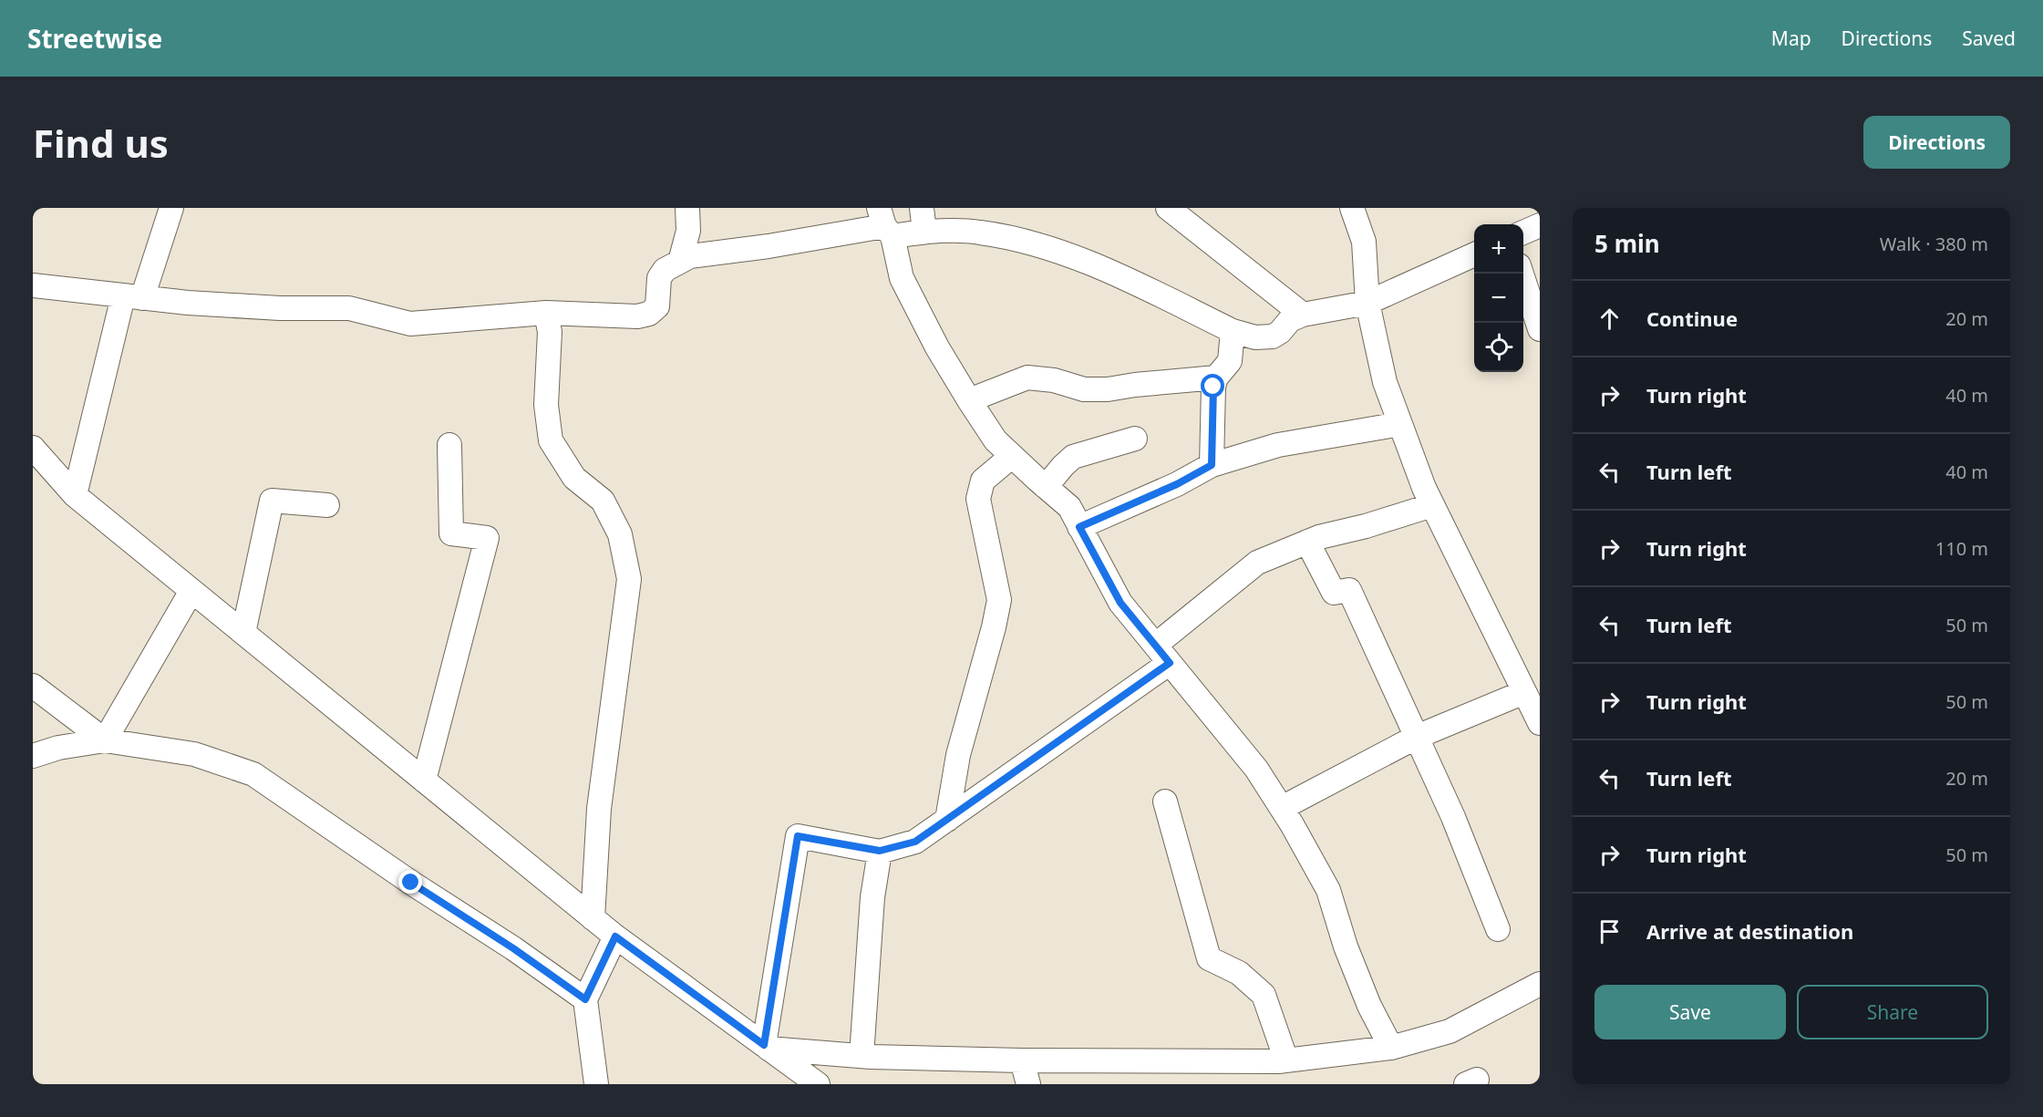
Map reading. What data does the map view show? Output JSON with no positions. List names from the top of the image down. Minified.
{"page":{"header":"Streetwise","nav":["Map","Directions","Saved"],"buttons":["Directions",["Save","Share"]],"title":"Find us","heading":["5 min","Walk · 380 m"],"map_buttons":["+","−"],"list":[["Continue","20 m"],["Turn right","40 m"],["Turn left","40 m"],["Turn right","110 m"],["Turn left","50 m"],["Turn right","50 m"],["Turn left","20 m"],["Turn right","50 m"],"Arrive at destination"]}}
